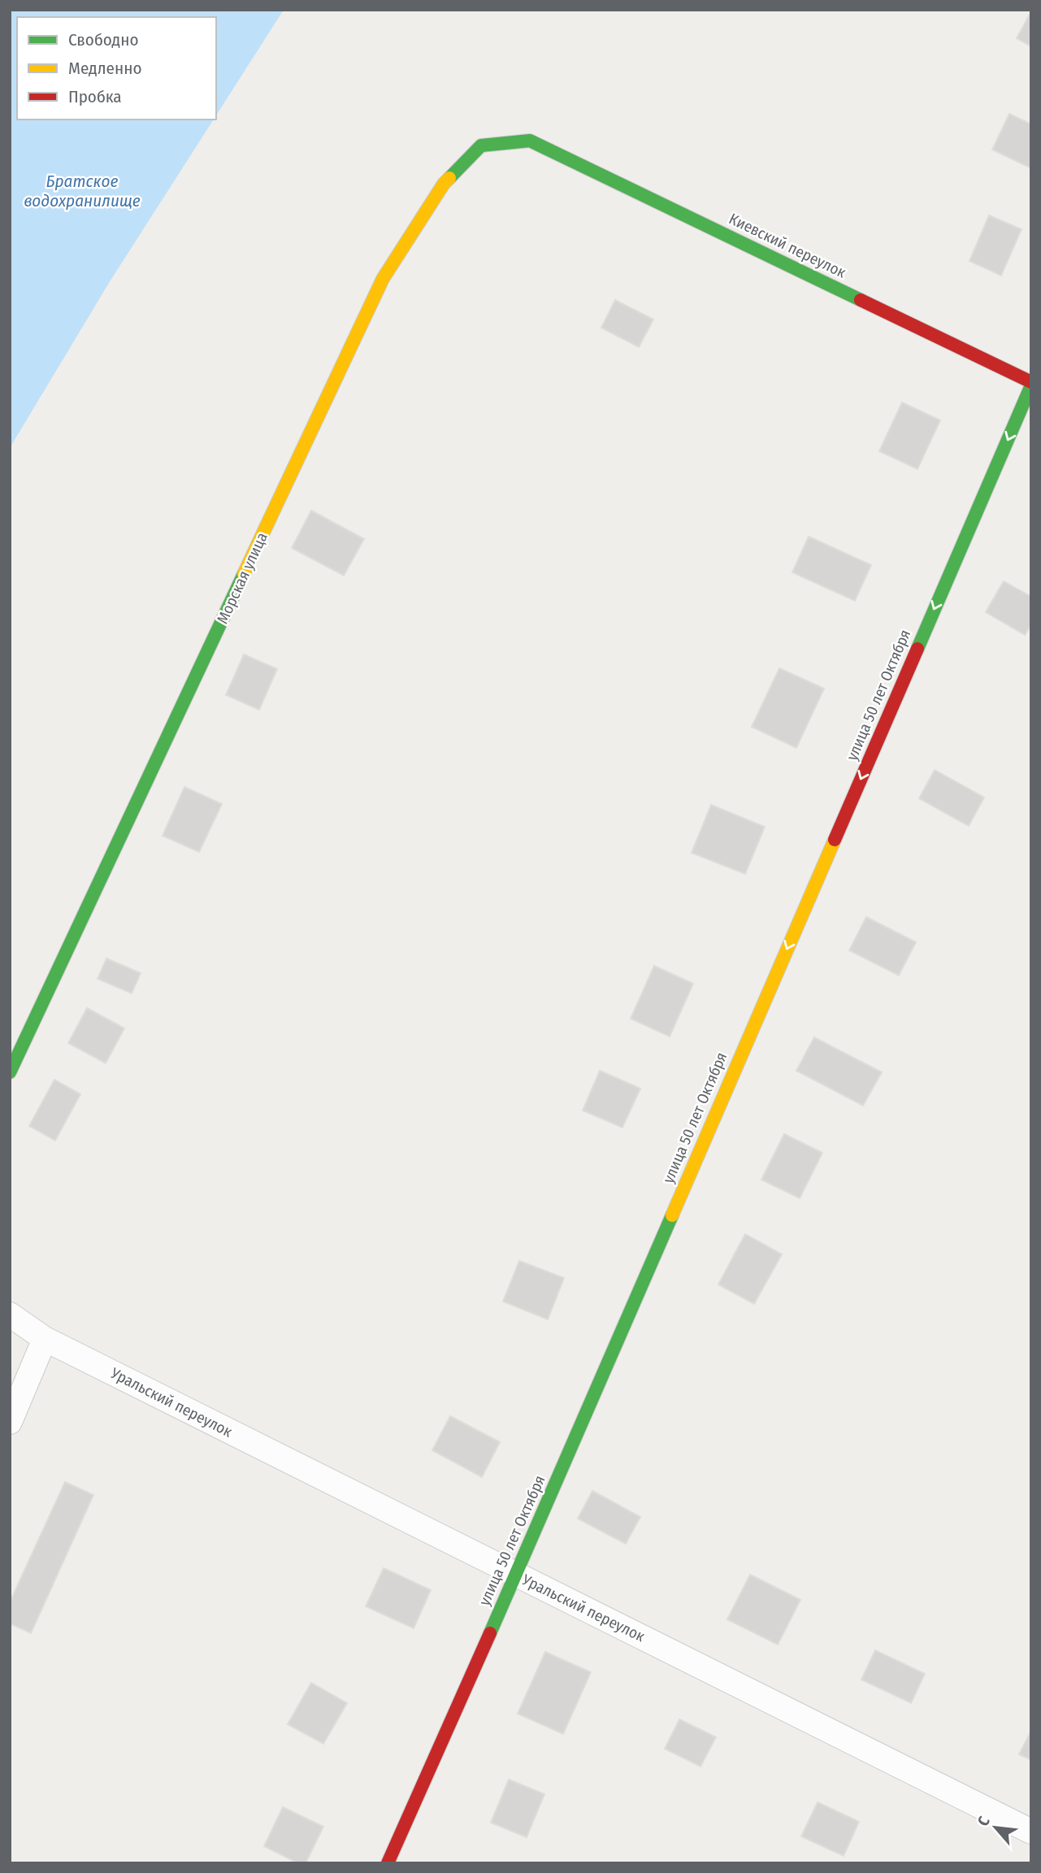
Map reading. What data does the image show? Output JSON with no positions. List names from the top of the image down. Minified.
{"streets":{"street":["Киевский переулок","Морская улица","улица 50 лет Октября","Уральский переулок"]},"crossings":[["Киевский переулок","Морская улица"],["Киевский переулок","улица 50 лет Октября"],["улица 50 лет Октября","Уральский переулок"]],"one_way":["улица 50 лет Октября"],"water":["Братское водохранилище"],"legend":["Свободно","Медленно","Пробка"],"north":"top left"}
